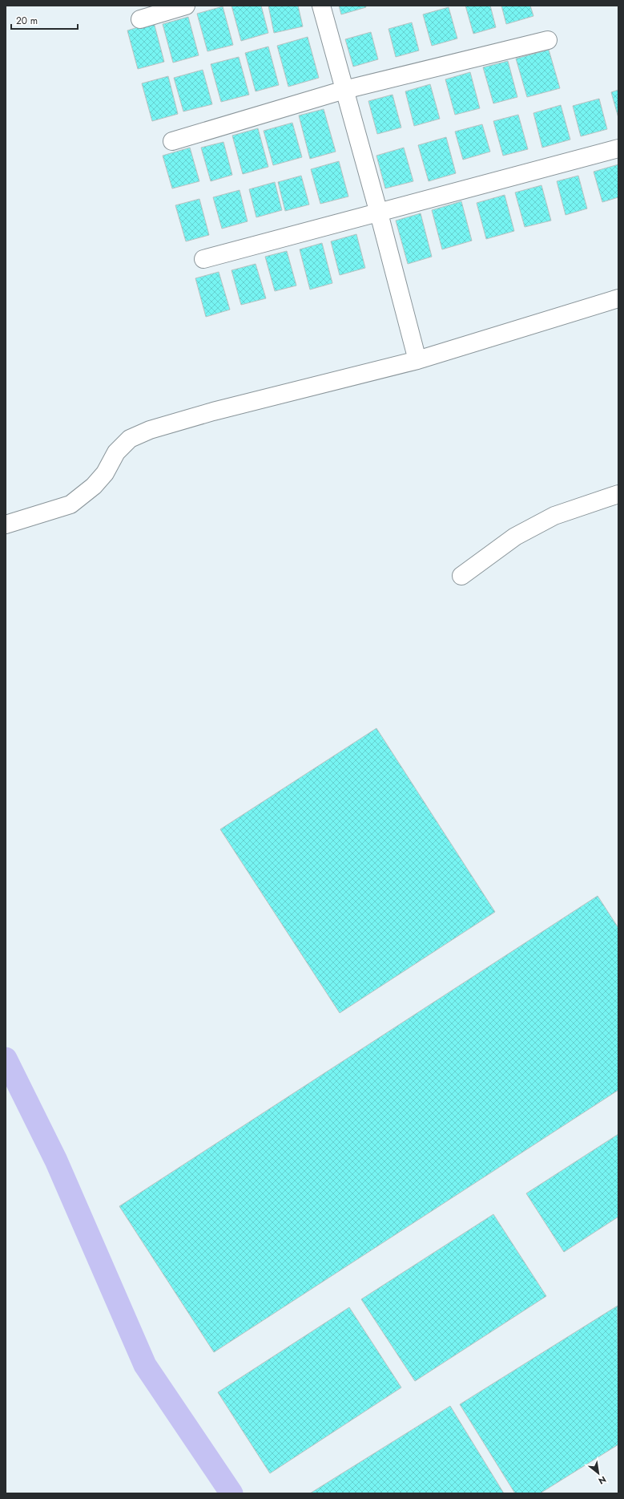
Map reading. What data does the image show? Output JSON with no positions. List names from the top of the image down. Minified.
{"scale_bar":"20 m","north":"bottom right"}
